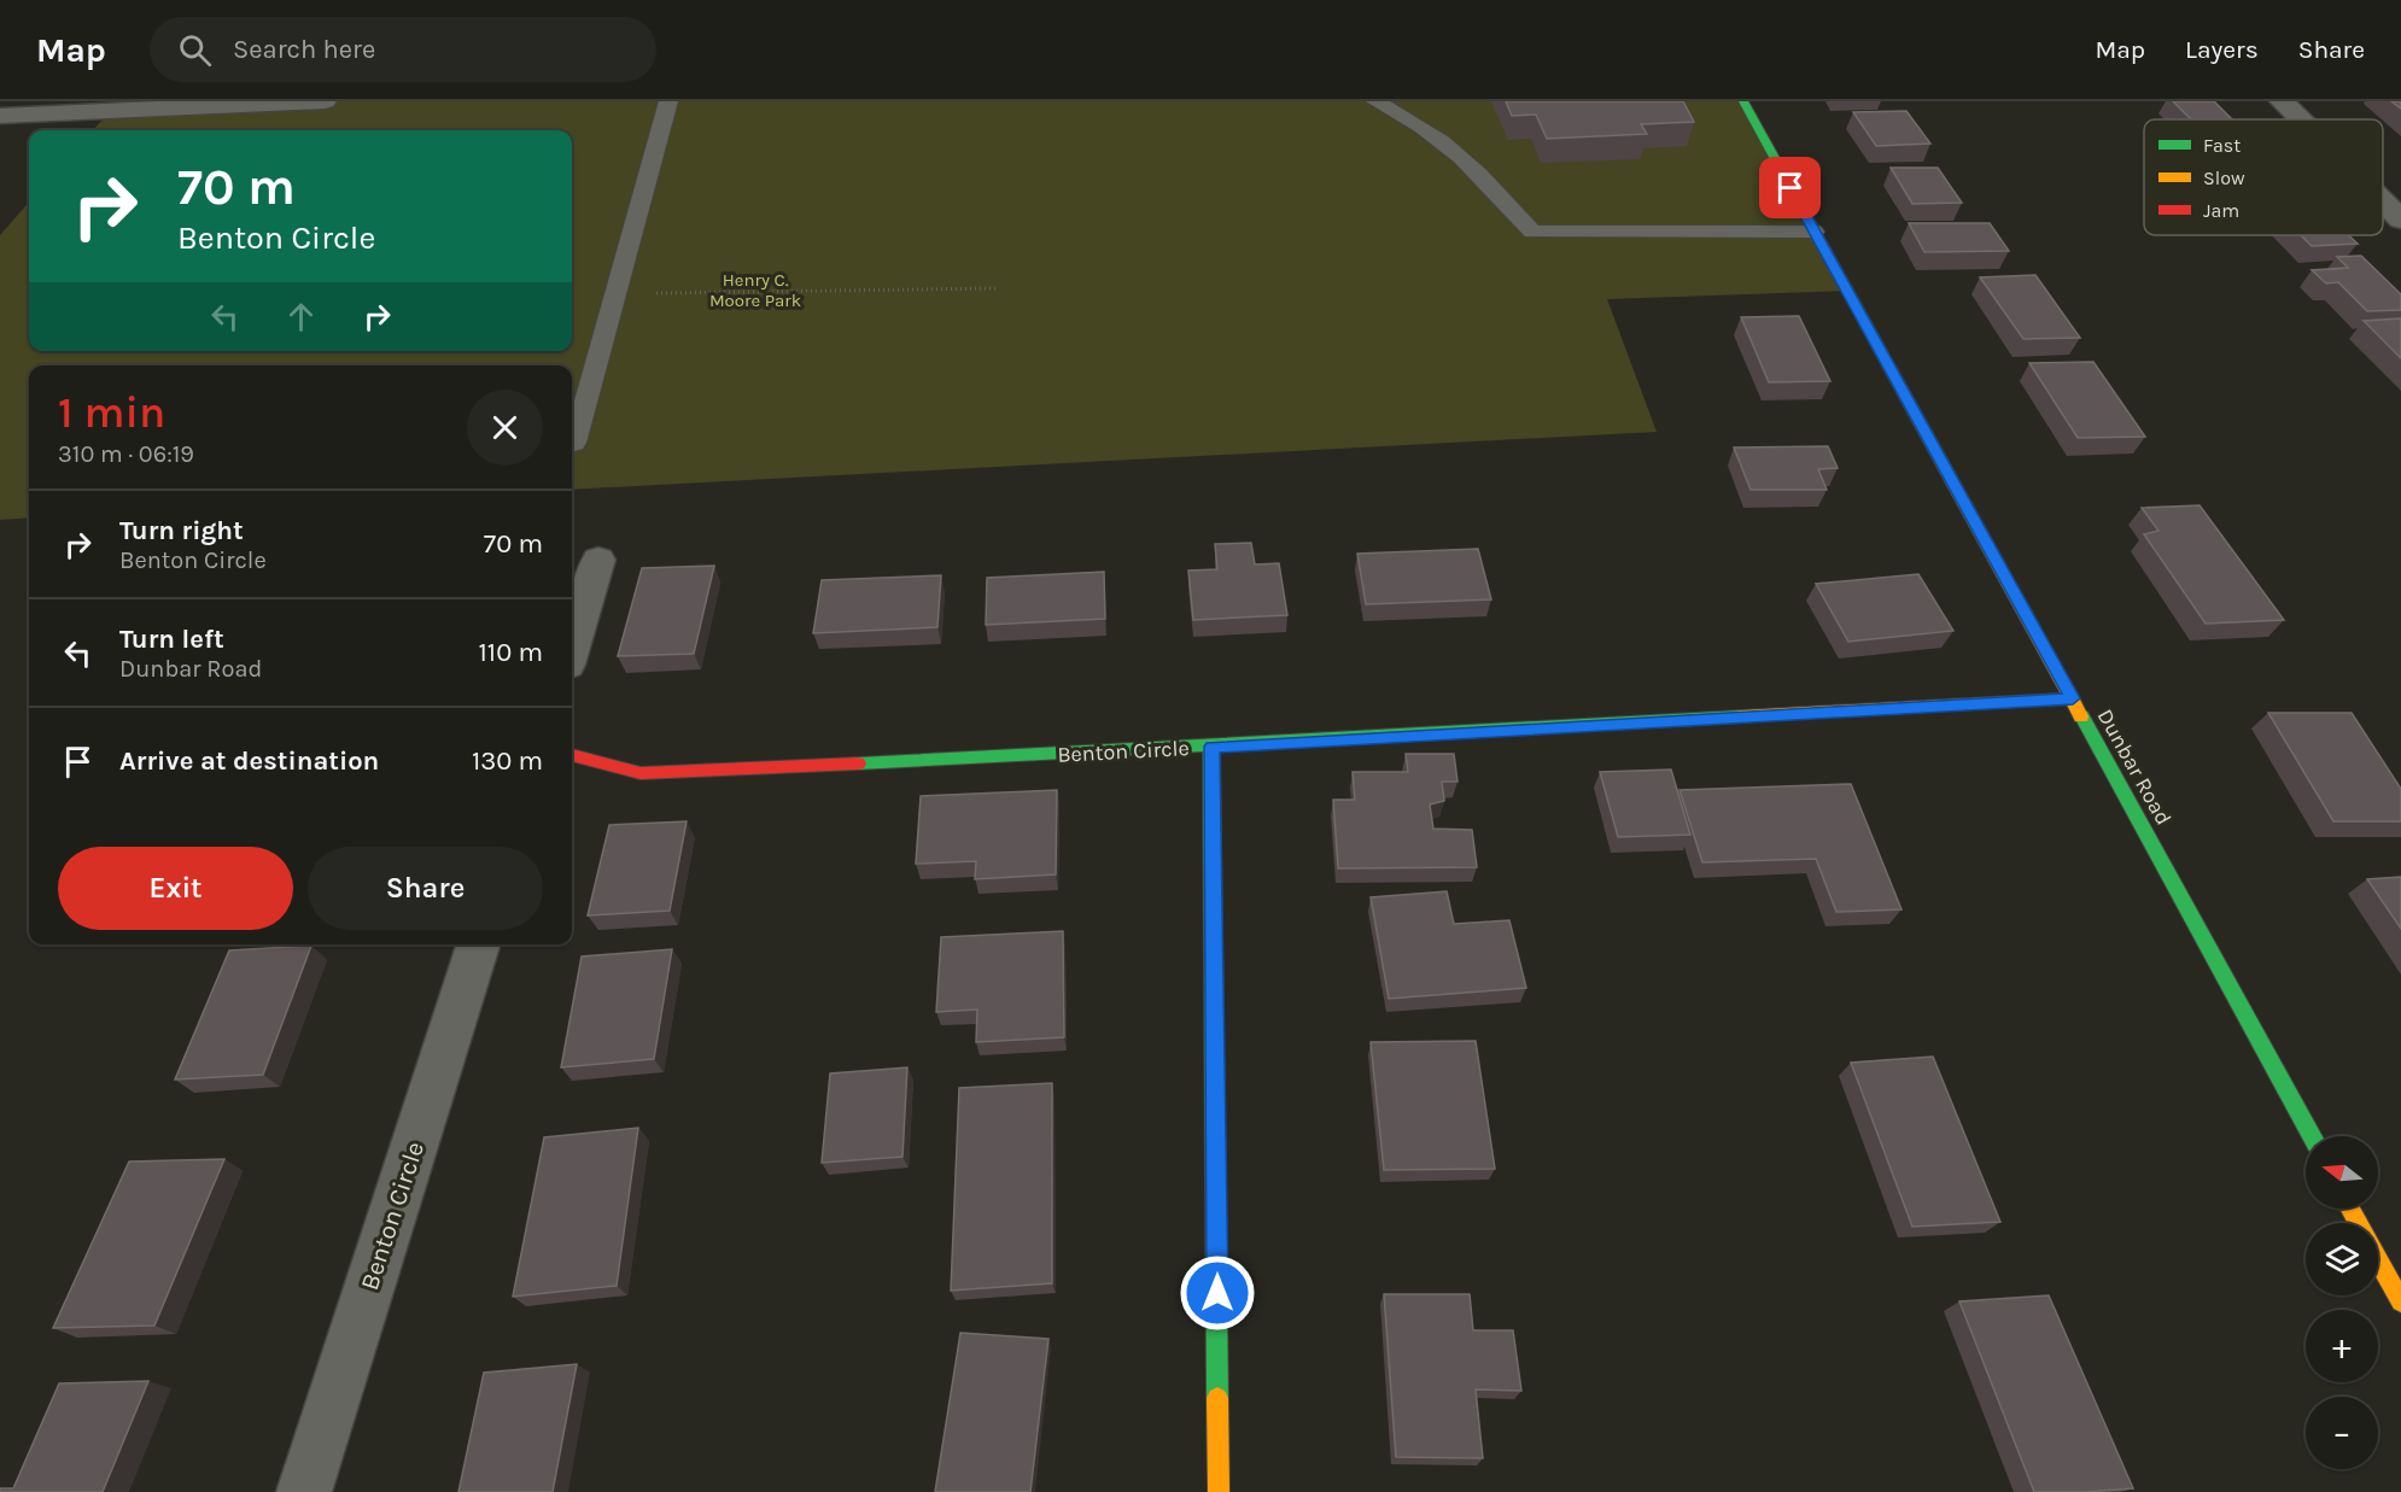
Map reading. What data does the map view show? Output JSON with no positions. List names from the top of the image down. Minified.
{"streets":{"street":["Benton Circle","Dunbar Road"]},"crossings":[["Benton Circle","Dunbar Road"]],"parks":["Henry C. Moore Park"],"legend":["Fast","Slow","Jam"],"north":"left","page":{"header":"Map","search":"Search here","nav":["Map","Layers","Share"],"turn":["70 m","Benton Circle"],"heading":["1 min","310 m · 06:19"],"list":[{"name":"Turn right","note":"Benton Circle","value":"70 m"},{"name":"Turn left","note":"Dunbar Road","value":"110 m"},{"name":"Arrive at destination","value":"130 m"}],"buttons":["Exit","Share"],"map_buttons":["+","−"]}}
